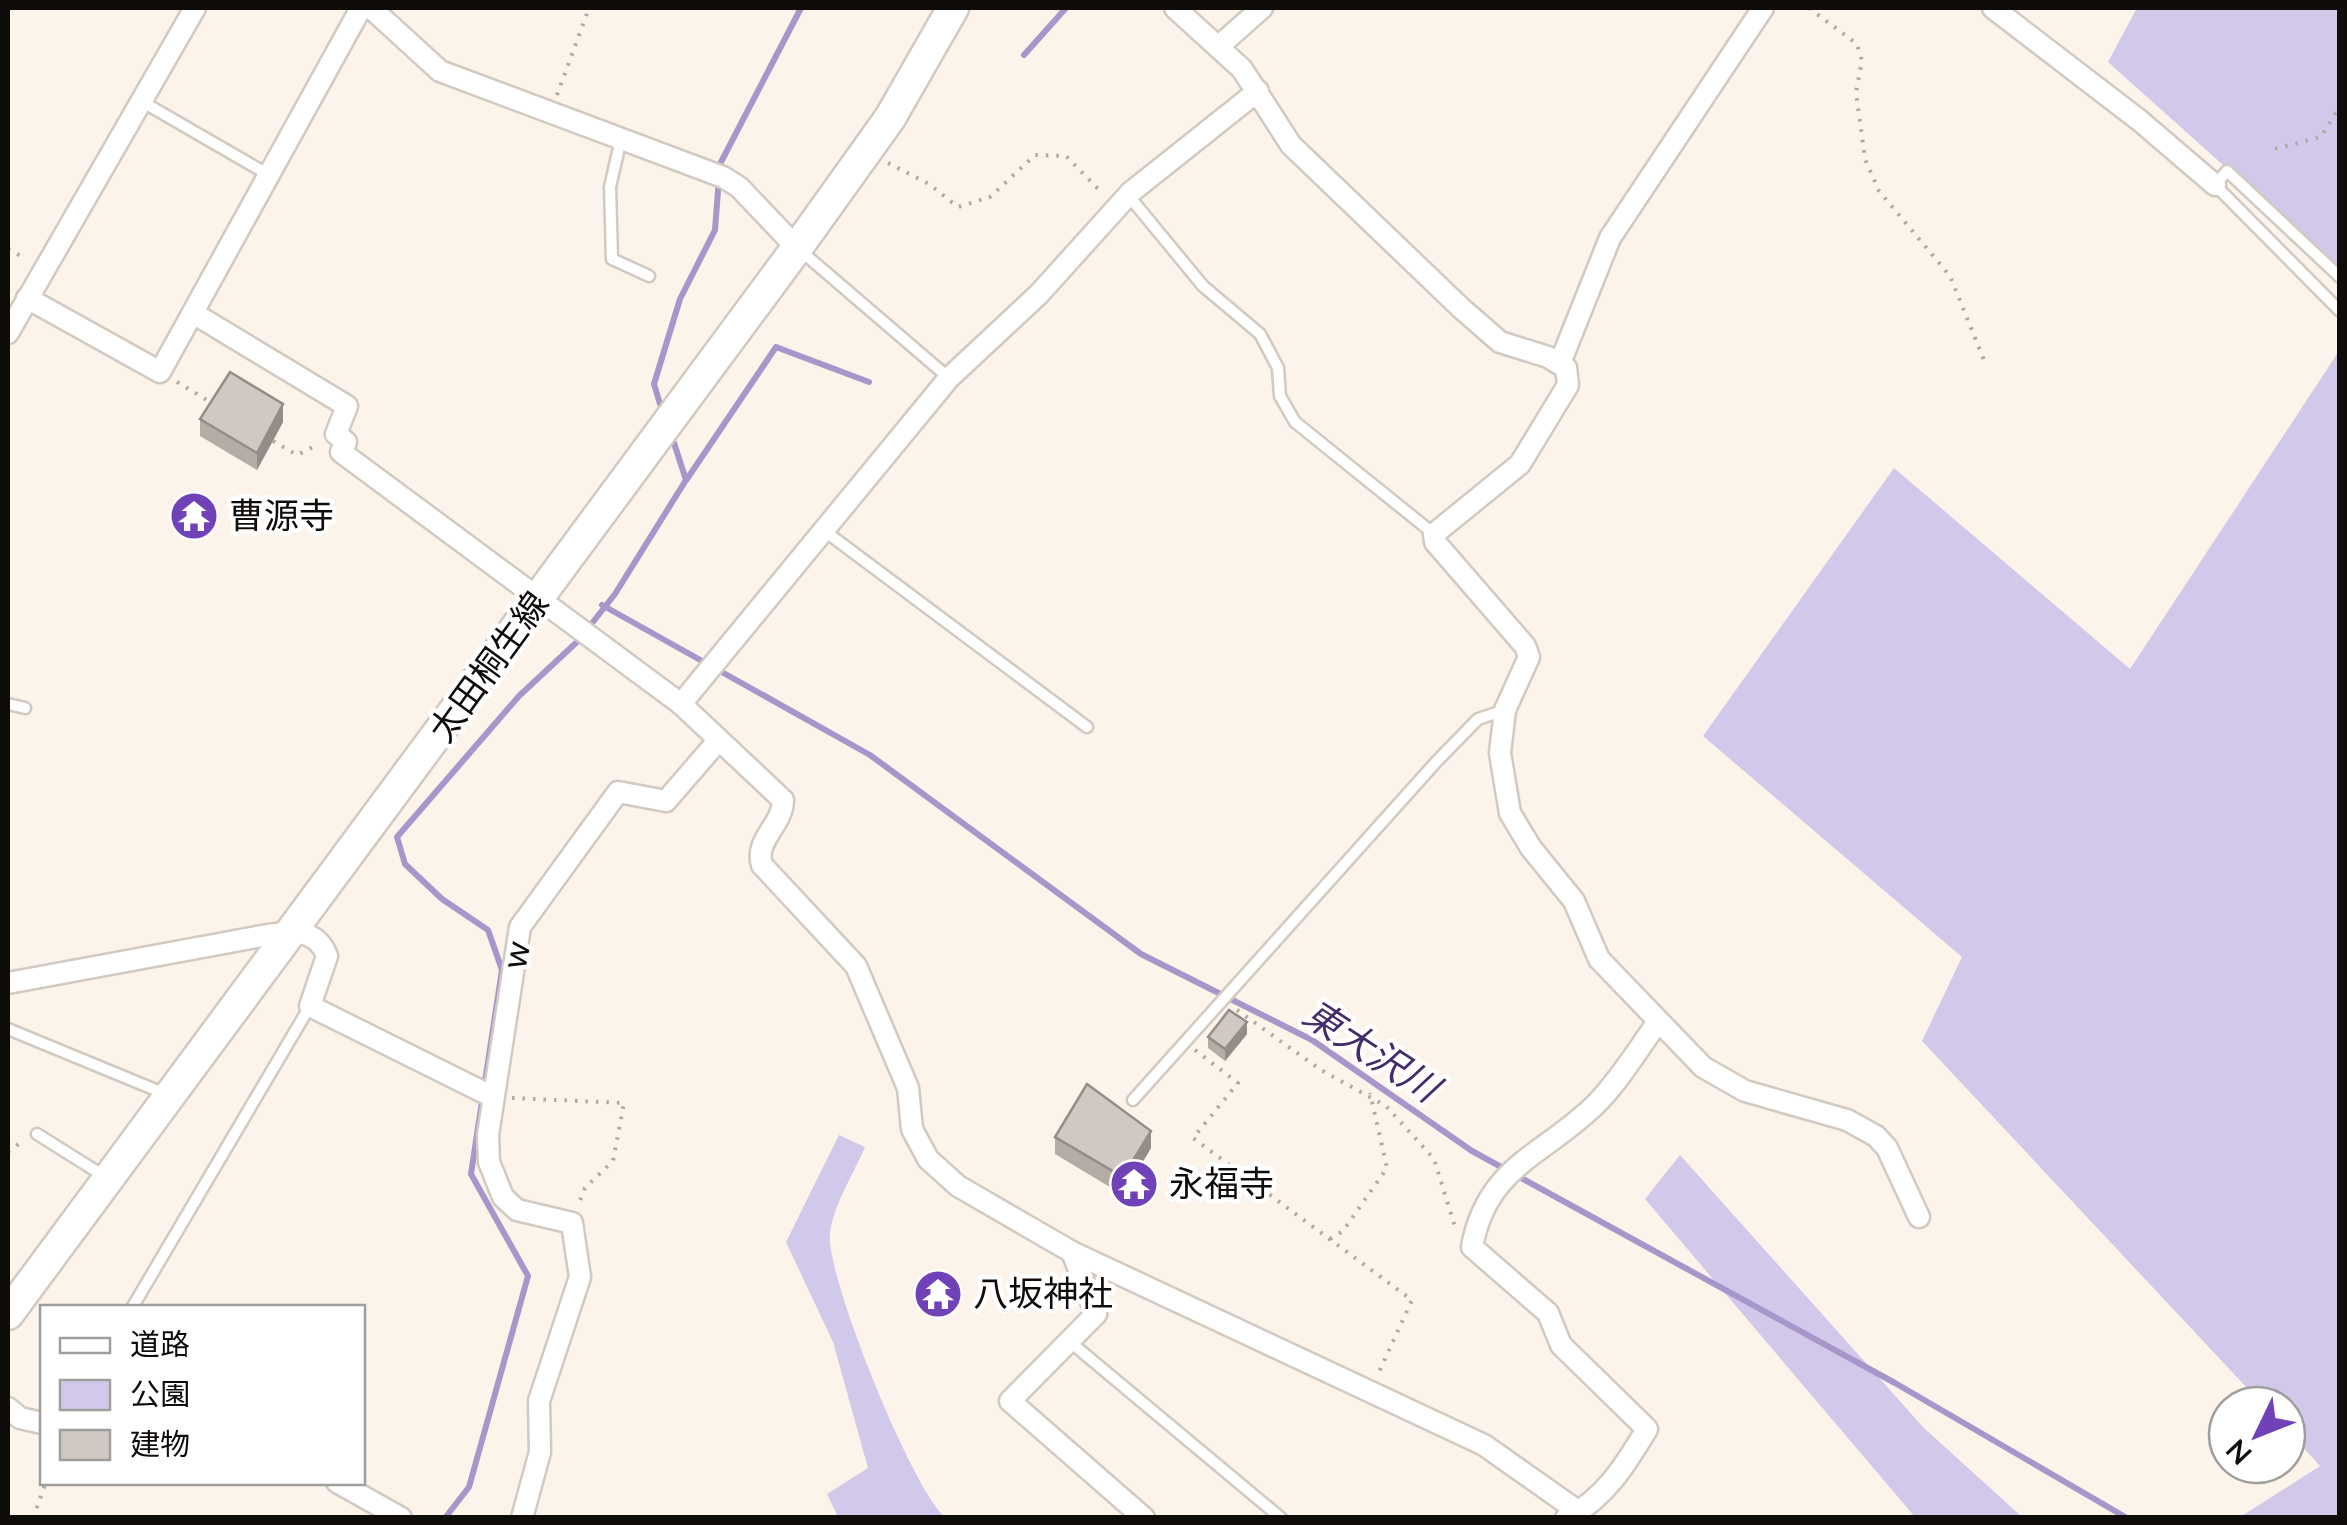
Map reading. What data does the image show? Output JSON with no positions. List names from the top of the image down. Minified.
{"streets":{"main road":["太田桐生線"],"street":["w"]},"water":["東大沢川"],"places":{"temple":["曹源寺","永福寺","八坂神社"]},"legend":["道路","公園","建物"],"north":"bottom left"}
